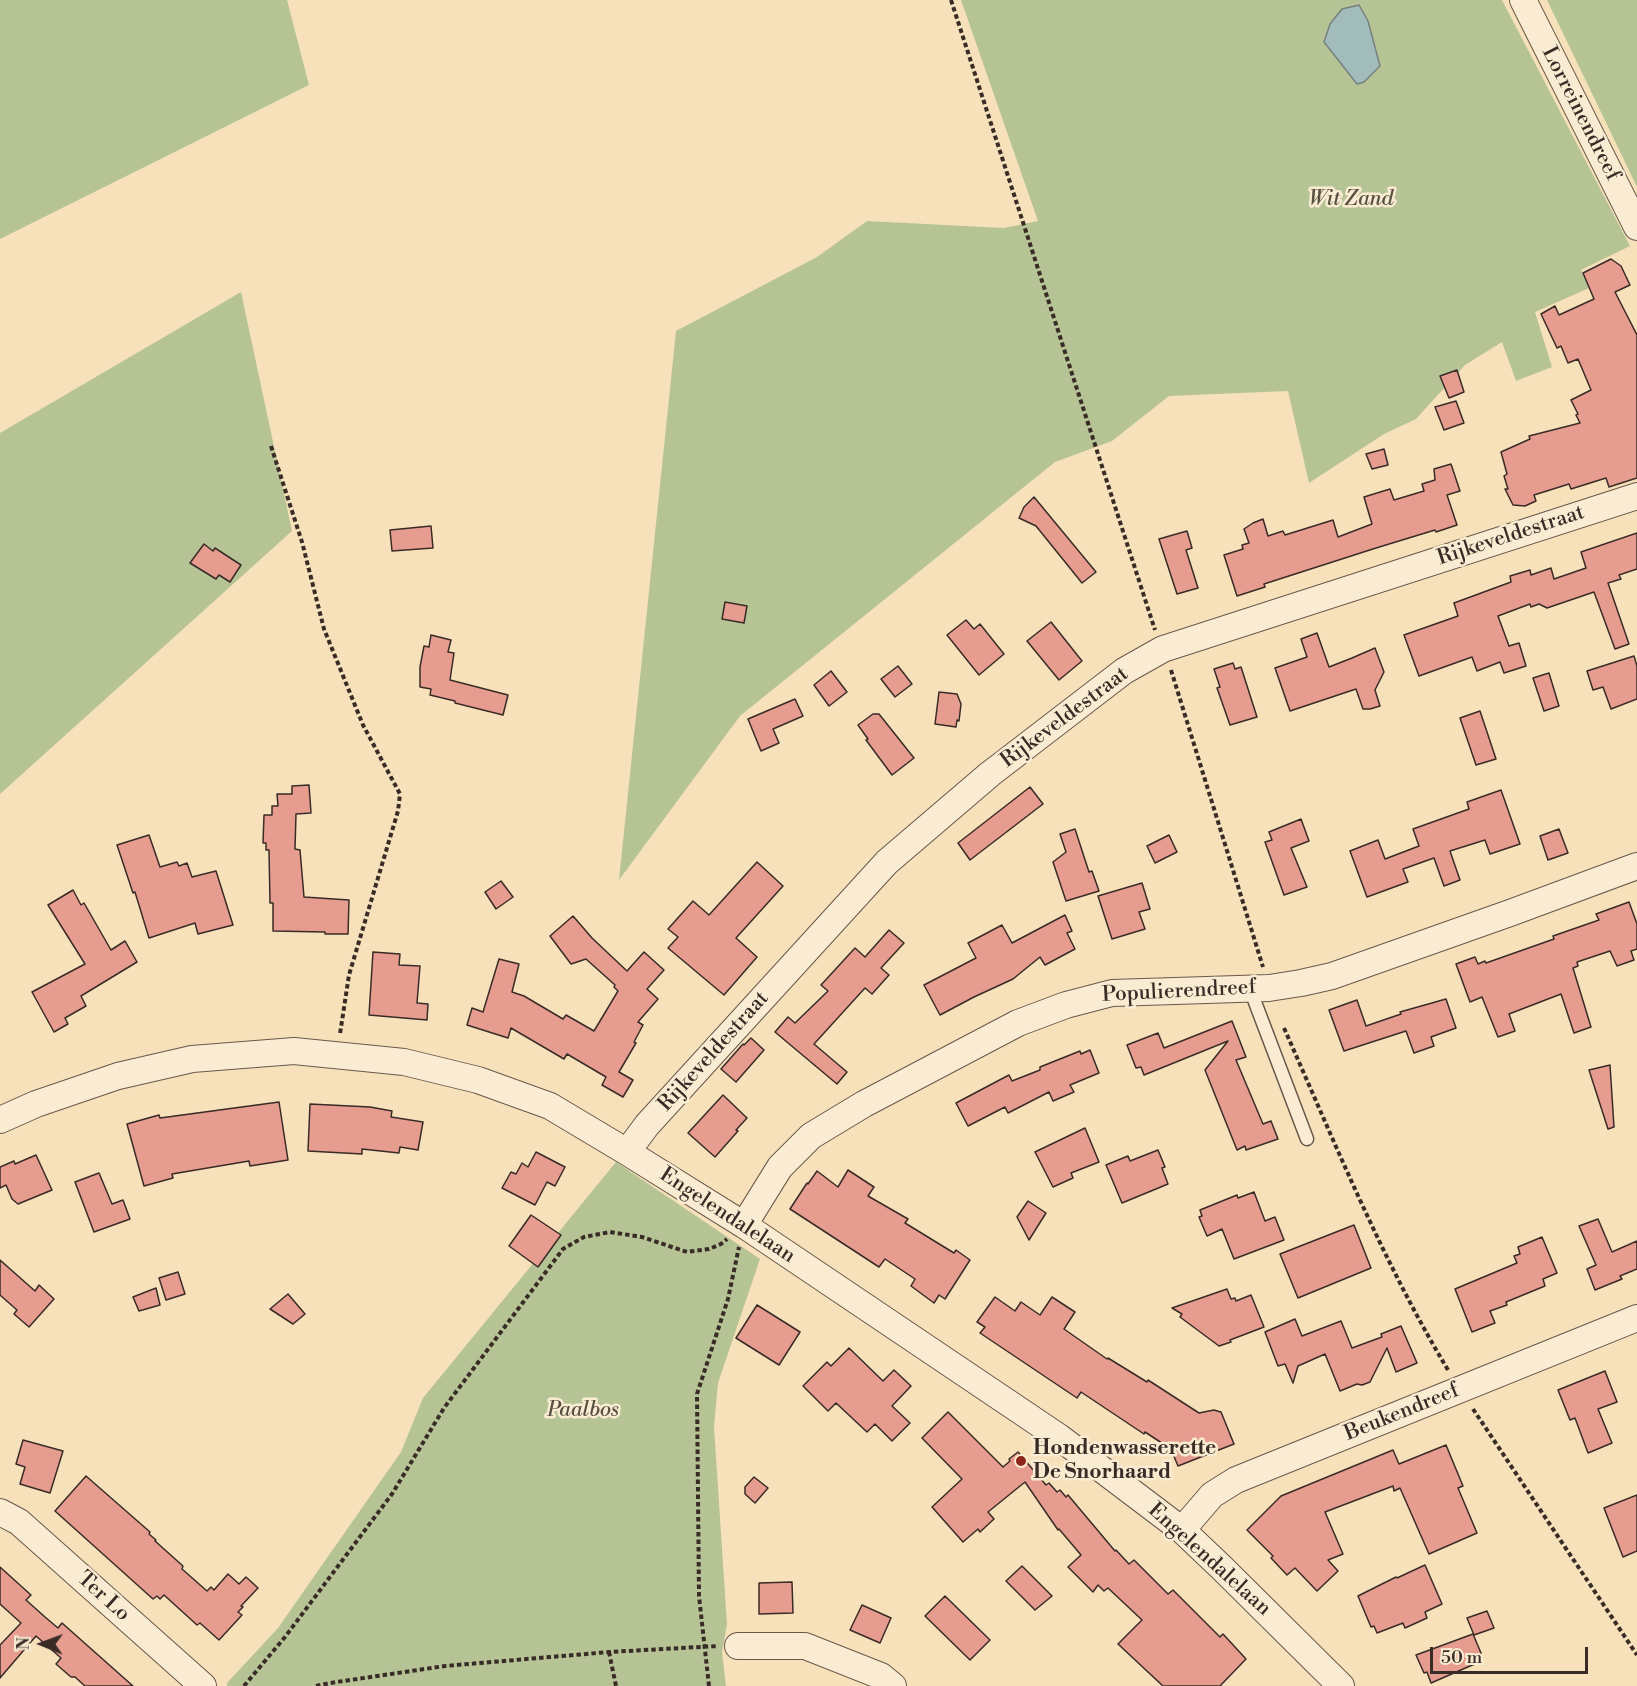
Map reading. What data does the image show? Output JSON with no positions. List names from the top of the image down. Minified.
{"streets":{"street":["Lorreinendreef","Rijkeveldestraat","Populierendreef","Engelendalelaan","Beukendreef","Ter Lo"]},"crossings":[["Rijkeveldestraat","Engelendalelaan"],["Populierendreef","Engelendalelaan"],["Engelendalelaan","Beukendreef"]],"parks":["Wit Zand","Paalbos"],"places":["Hondenwasserette De Snorhaard"],"scale_bar":"50 m","north":"left"}
